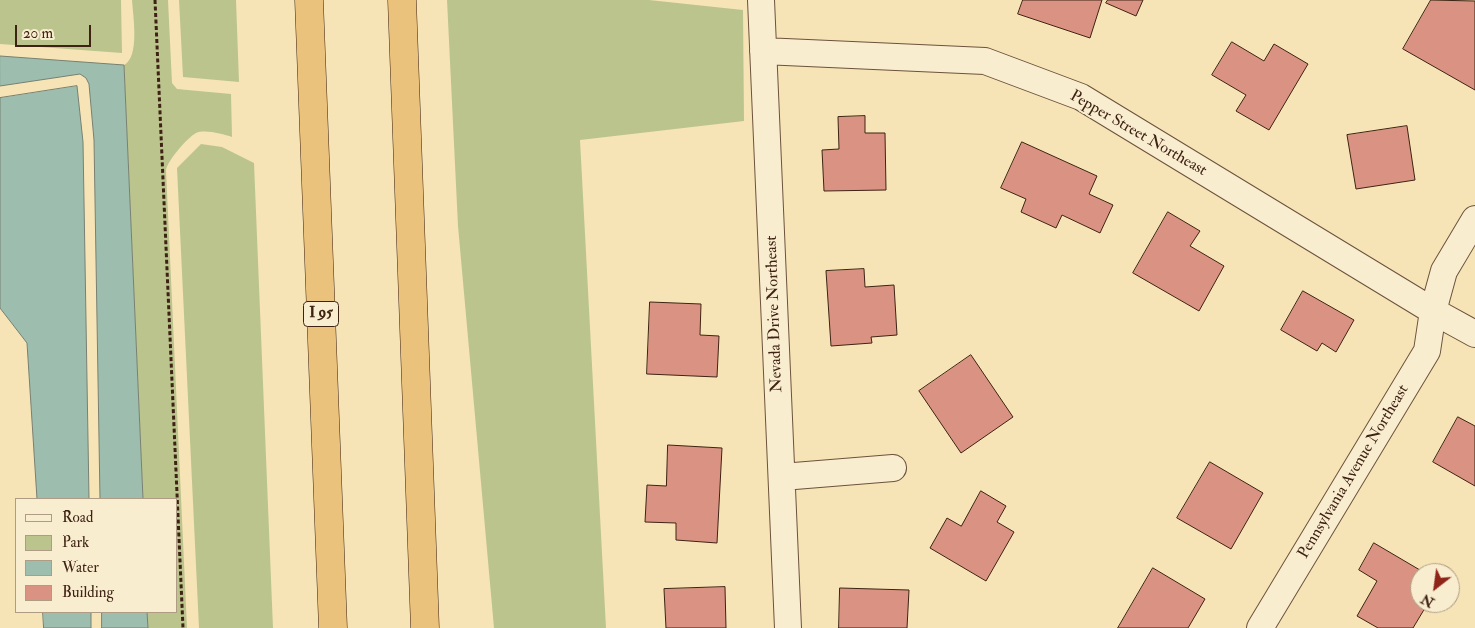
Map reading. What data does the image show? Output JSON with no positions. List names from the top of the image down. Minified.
{"streets":{"highway":["I 95"],"street":["Pepper Street Northeast","Nevada Drive Northeast","Pennsylvania Avenue Northeast"]},"crossings":[["Pepper Street Northeast","Nevada Drive Northeast"],["Pepper Street Northeast","Pennsylvania Avenue Northeast"]],"legend":["Road","Park","Water","Building"],"scale_bar":"20 m","north":"bottom left"}
